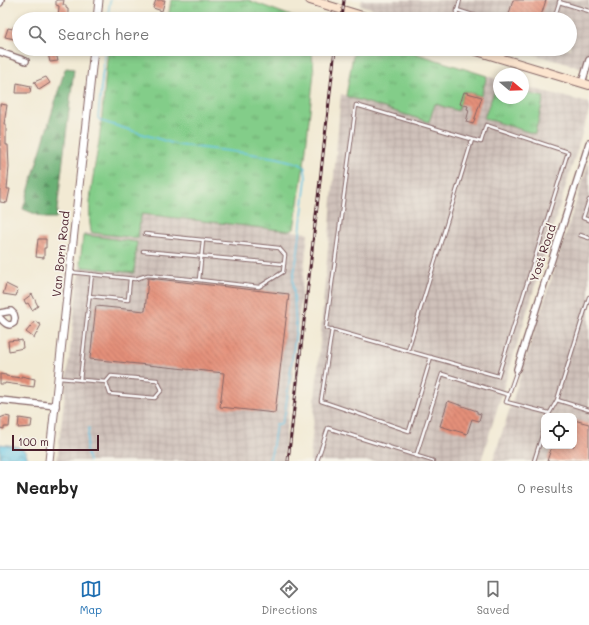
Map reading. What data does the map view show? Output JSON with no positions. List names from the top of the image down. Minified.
{"streets":{"street":["Yost Road","Van Born Road"]},"scale_bar":"100 m","north":"right","page":{"search":"Search here","scale":"100 m","heading":["Nearby","0 results"],"nav":["Map","Directions","Saved"]}}
